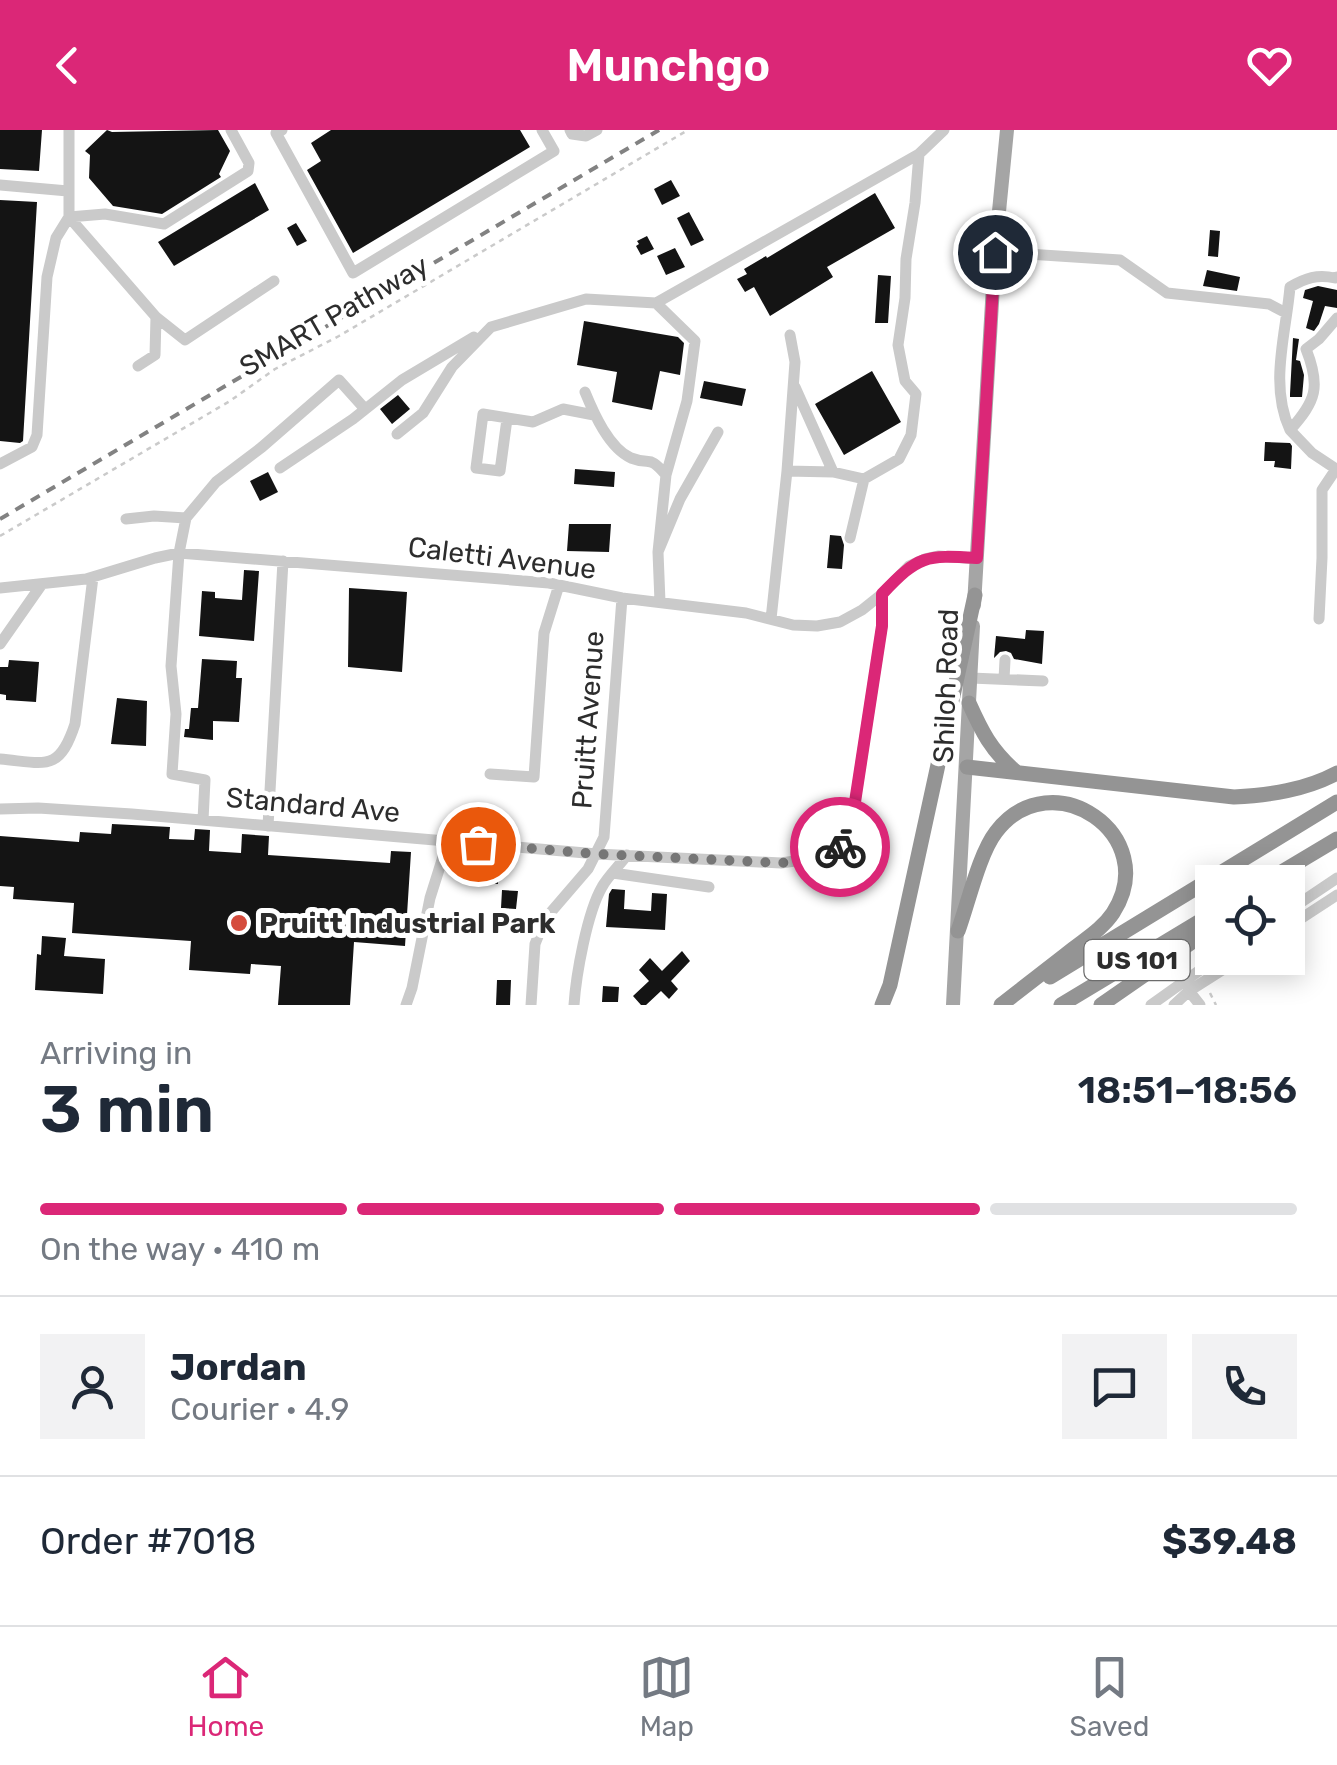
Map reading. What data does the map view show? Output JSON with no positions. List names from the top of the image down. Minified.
{"streets":{"highway":["US 101"],"main road":["Shiloh Road"],"street":["Caletti Avenue","Pruitt Avenue","Standard Ave"],"path":["SMART Pathway"]},"crossings":[["Caletti Avenue","Shiloh Road"],["Caletti Avenue","Pruitt Avenue"],["Caletti Avenue","Standard Ave"],["Pruitt Avenue","Standard Ave"]],"places":["Pruitt Industrial Park"],"page":{"header":"Munchgo","heading":["3 min","Arriving in","18:51–18:56"],"panel":["Jordan","Courier · 4.9","Order #7018","$39.48"],"bar":"On the way · 410 m","tabs":["Home","Map","Saved"]}}
